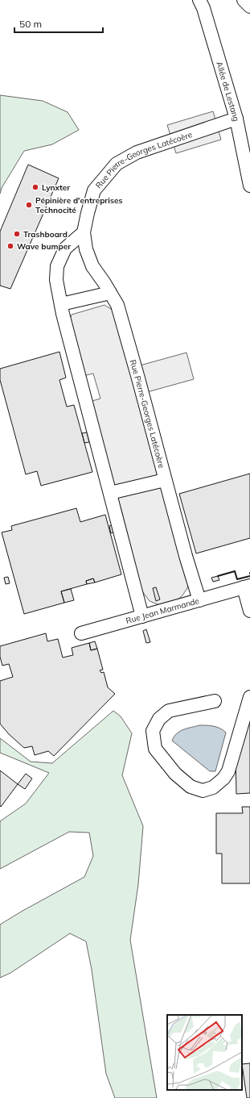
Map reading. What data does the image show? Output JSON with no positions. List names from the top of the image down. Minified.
{"streets":{"street":["Allée de Lestang","Rue Pierre-Georges Latécoère","Rue Jean Marmande"]},"crossings":[["Allée de Lestang","Rue Pierre-Georges Latécoère"],["Rue Pierre-Georges Latécoère","Rue Jean Marmande"]],"places":["Lynxter","Pépinière d'entreprises Technocité","Trashboard","Wave bumper"],"scale_bar":"50 m"}
